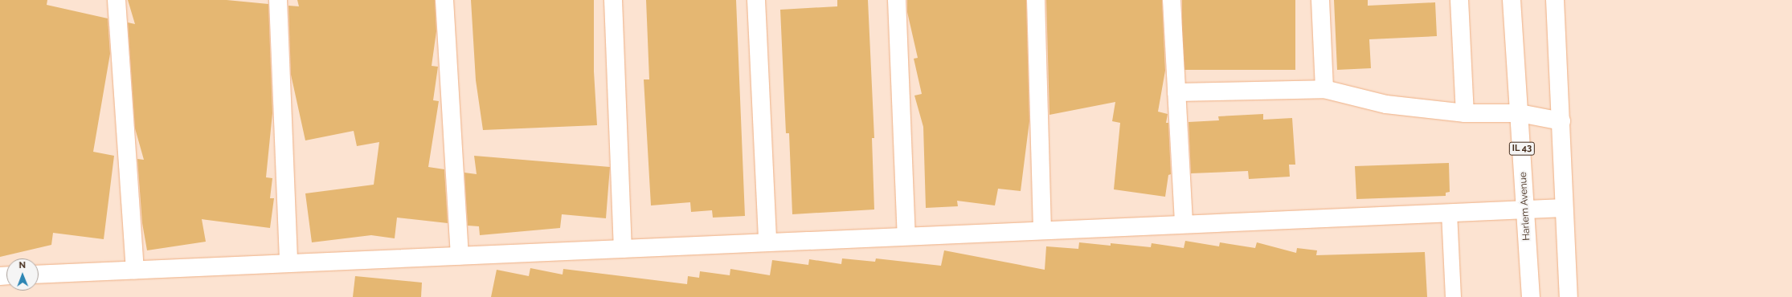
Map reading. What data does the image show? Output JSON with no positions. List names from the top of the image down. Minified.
{"streets":{"street":["IL 43","Harlem Avenue"]},"north":"top"}
